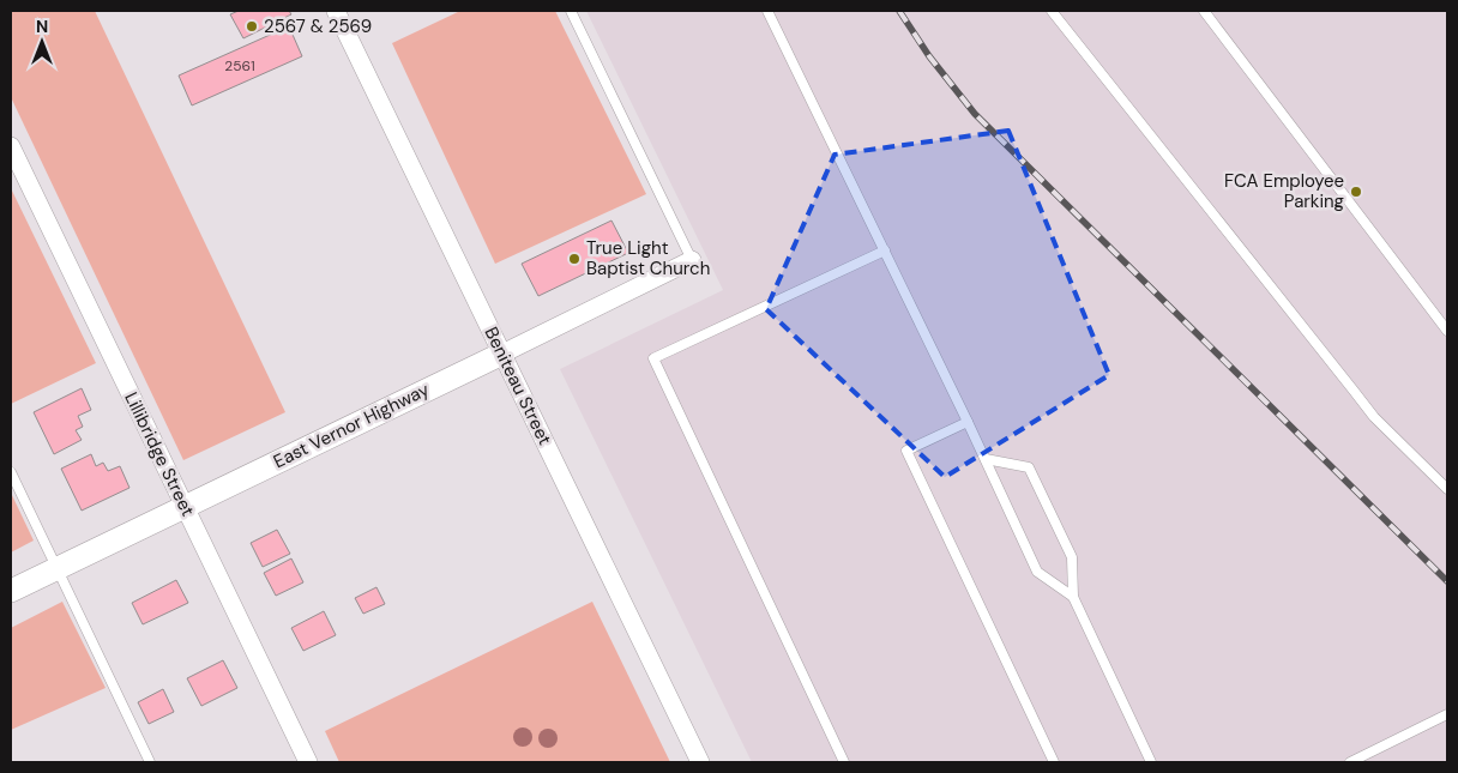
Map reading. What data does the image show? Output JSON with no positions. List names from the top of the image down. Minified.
{"streets":{"street":["Beniteau Street","East Vernor Highway","Lillibridge Street"]},"crossings":[["Beniteau Street","East Vernor Highway"],["East Vernor Highway","Lillibridge Street"]],"places":["2567 & 2569","FCA Employee Parking","True Light Baptist Church"],"house_numbers":["2561"],"north":"top"}
